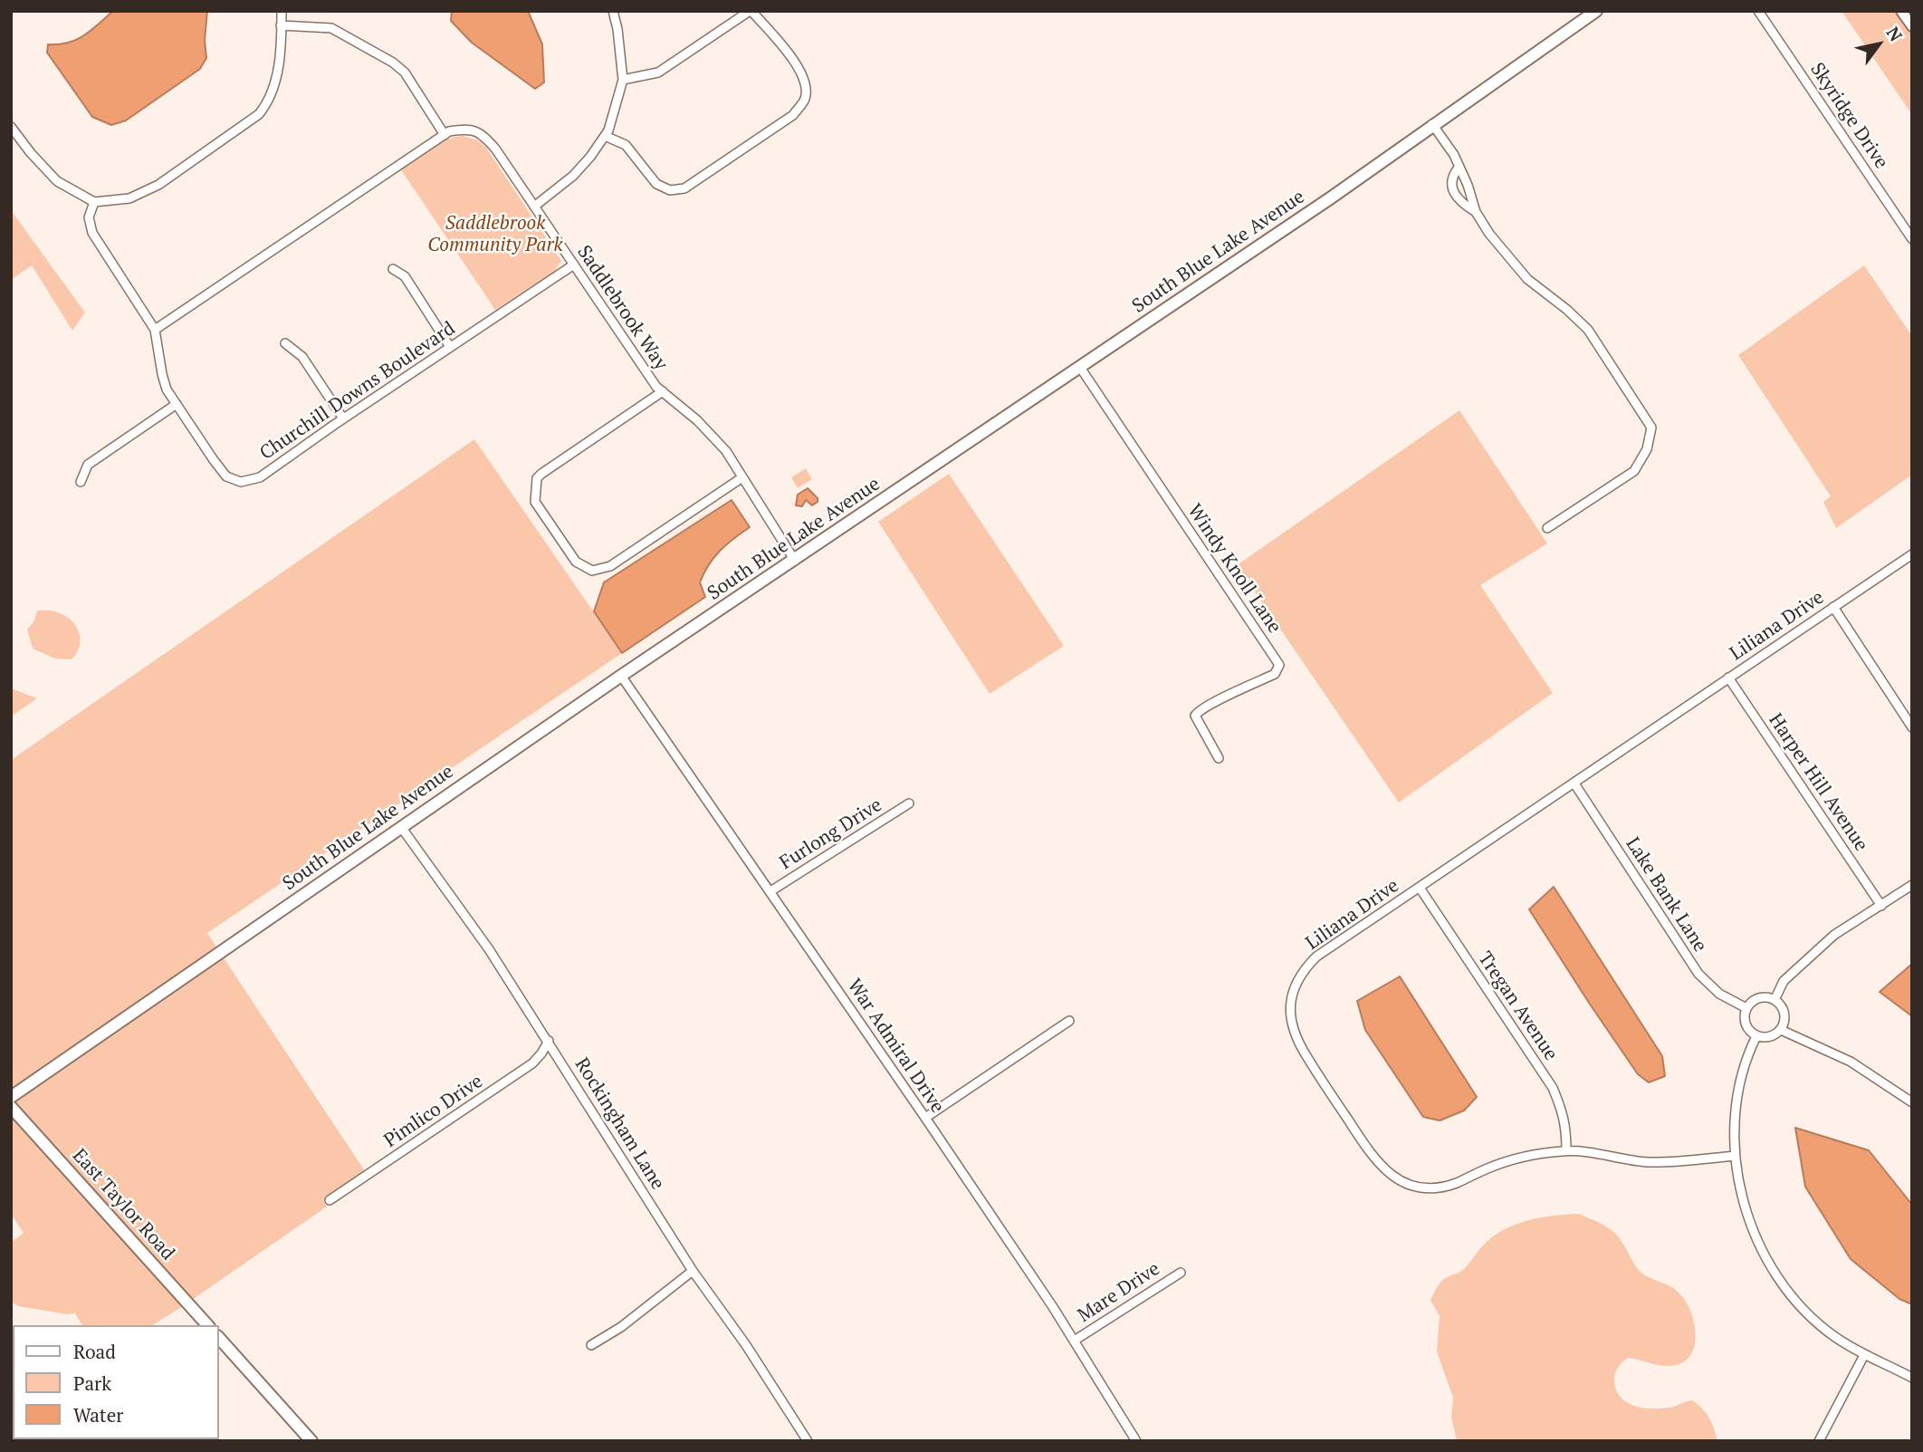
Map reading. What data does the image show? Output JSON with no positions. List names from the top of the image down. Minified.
{"streets":{"main road":["South Blue Lake Avenue","East Taylor Road"],"street":["Skyridge Drive","Saddlebrook Way","Churchill Downs Boulevard","Windy Knoll Lane","Liliana Drive","Harper Hill Avenue","Furlong Drive","Lake Bank Lane","Tregan Avenue","War Admiral Drive","Pimlico Drive","Rockingham Lane","Mare Drive"]},"crossings":[["South Blue Lake Avenue","Saddlebrook Way"],["South Blue Lake Avenue","Windy Knoll Lane"],["South Blue Lake Avenue","War Admiral Drive"],["South Blue Lake Avenue","Rockingham Lane"],["Saddlebrook Way","Churchill Downs Boulevard"],["Liliana Drive","Harper Hill Avenue"],["Liliana Drive","Lake Bank Lane"],["Liliana Drive","Tregan Avenue"],["Furlong Drive","War Admiral Drive"],["War Admiral Drive","Mare Drive"],["Pimlico Drive","Rockingham Lane"]],"parks":["Saddlebrook Community Park"],"legend":["Road","Park","Water"],"north":"top right"}
